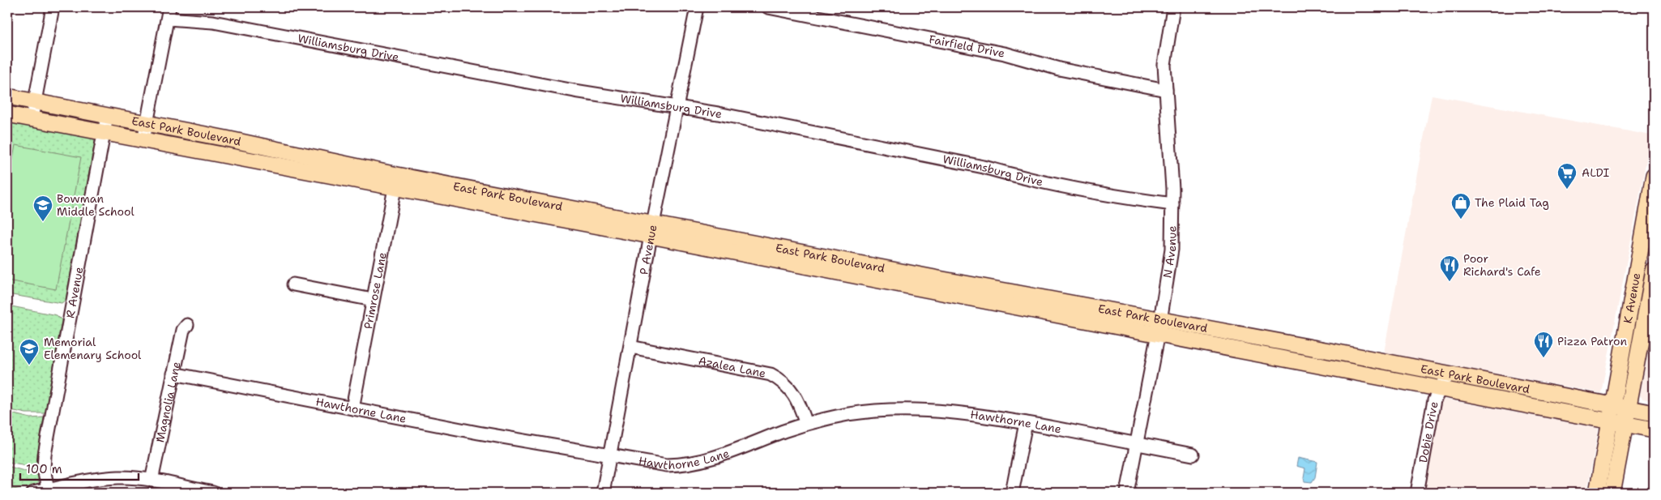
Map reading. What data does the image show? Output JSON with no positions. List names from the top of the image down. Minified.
{"streets":{"main road":["East Park Boulevard","K Avenue"],"street":["Fairfield Drive","Williamsburg Drive","P Avenue","N Avenue","Primrose Lane","R Avenue","Azalea Lane","Magnolia Lane","Hawthorne Lane","Dobie Drive"]},"crossings":[["Fairfield Drive","N Avenue"],["Williamsburg Drive","P Avenue"],["Williamsburg Drive","N Avenue"],["East Park Boulevard","P Avenue"],["East Park Boulevard","N Avenue"],["East Park Boulevard","Primrose Lane"],["East Park Boulevard","R Avenue"],["East Park Boulevard","K Avenue"],["East Park Boulevard","Dobie Drive"],["P Avenue","Azalea Lane"],["P Avenue","Hawthorne Lane"],["N Avenue","Hawthorne Lane"],["Primrose Lane","Hawthorne Lane"],["Azalea Lane","Hawthorne Lane"],["Magnolia Lane","Hawthorne Lane"]],"places":{"supermarket":["ALDI"],"shop":["The Plaid Tag"],"school or university":["Bowman Middle School","Memorial Elemenary School"],"restaurant":["Poor Richard's Cafe","Pizza Patron"]},"scale_bar":"100 m"}
